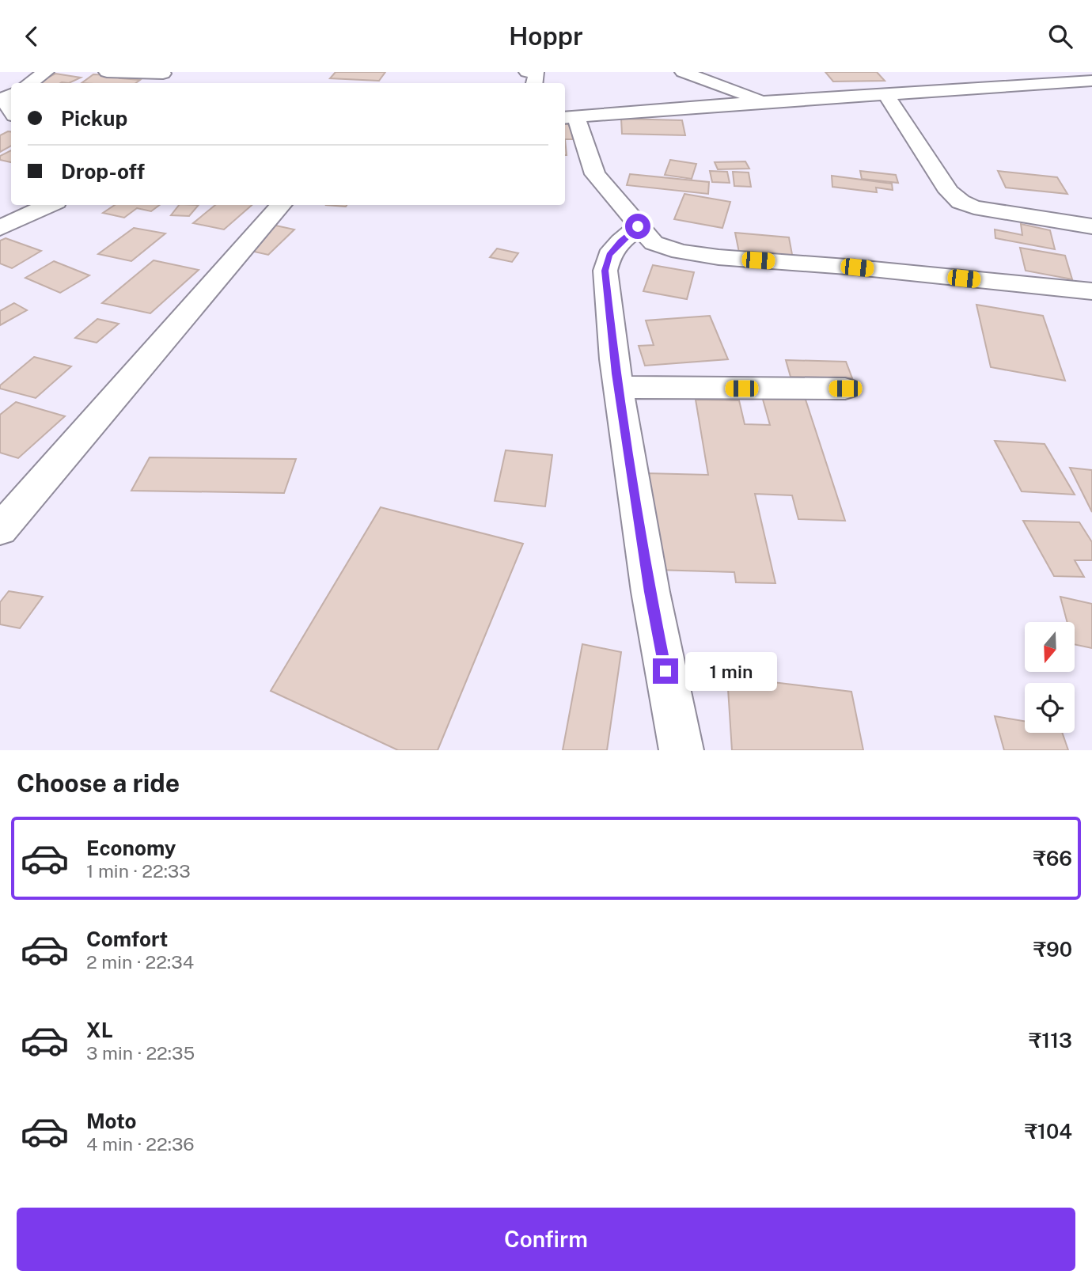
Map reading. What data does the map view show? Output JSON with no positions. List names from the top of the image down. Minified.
{"north":"bottom","page":{"header":"Hoppr","banner":["Pickup","Drop-off"],"bubble":"1 min","heading":"Choose a ride","list":[{"name":"Economy","note":"1 min · 22:33","value":"₹66"},{"name":"Comfort","note":"2 min · 22:34","value":"₹90"},{"name":"XL","note":"3 min · 22:35","value":"₹113"},{"name":"Moto","note":"4 min · 22:36","value":"₹104"}],"buttons":"Confirm"}}
